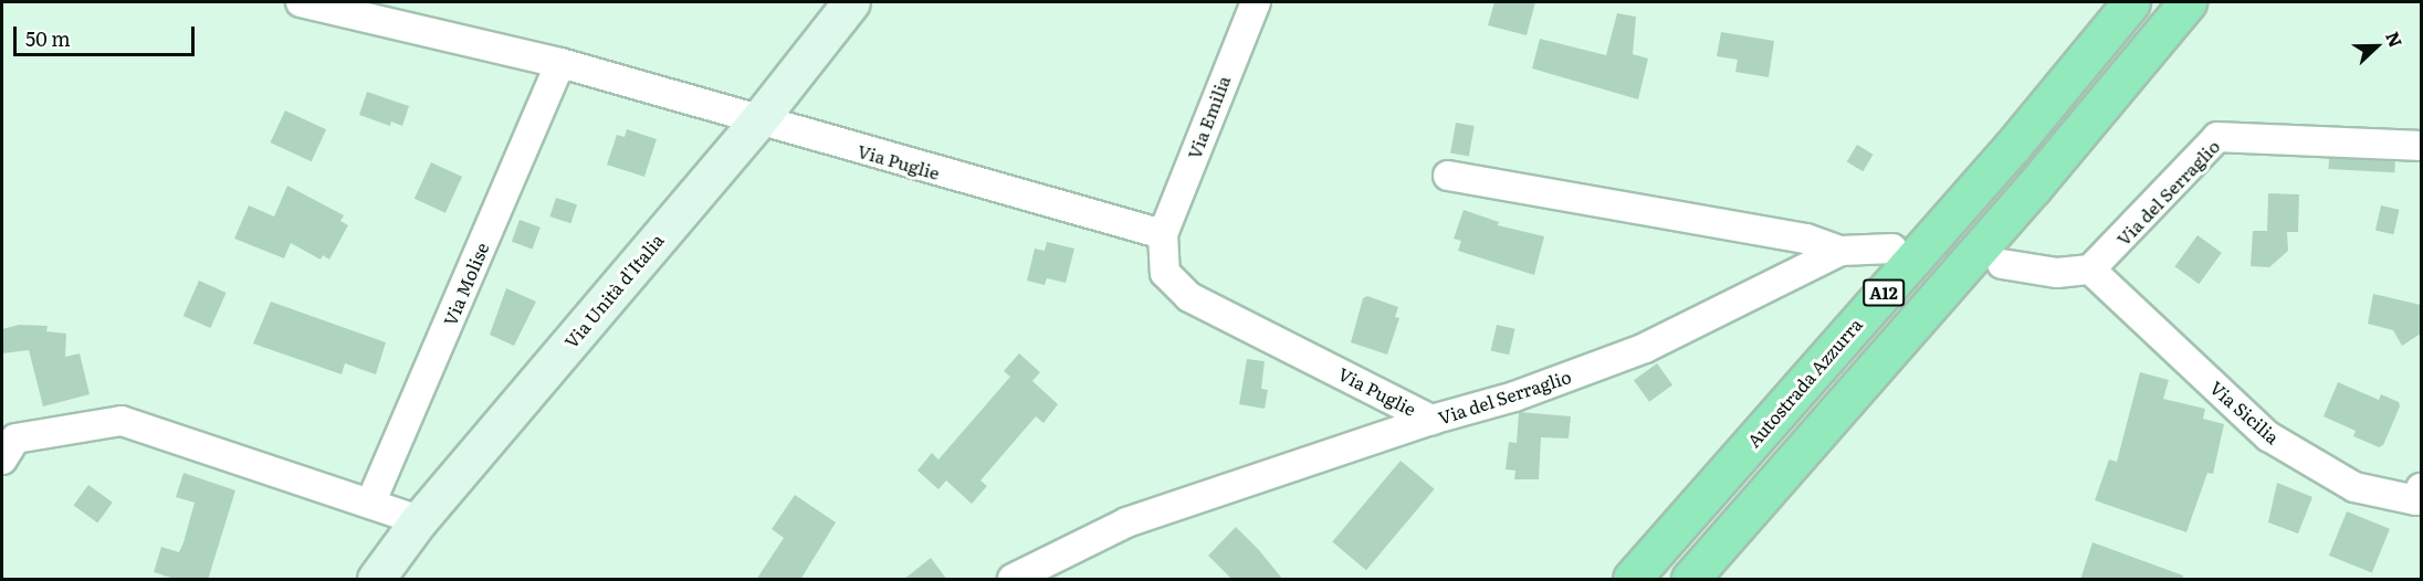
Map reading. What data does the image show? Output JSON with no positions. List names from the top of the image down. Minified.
{"streets":{"highway":["A12","Autostrada Azzurra"],"main road":["Via Unità d'Italia"],"street":["Via Emilia","Via Puglie","Via del Serraglio","Via Molise","Via Sicilia"]},"crossings":[["Via Emilia","Via Puglie"],["Via Puglie","Via del Serraglio"],["Via Puglie","Via Molise"],["Via Puglie","Via Unità d'Italia"],["Via del Serraglio","Via Sicilia"]],"scale_bar":"50 m","north":"right"}
